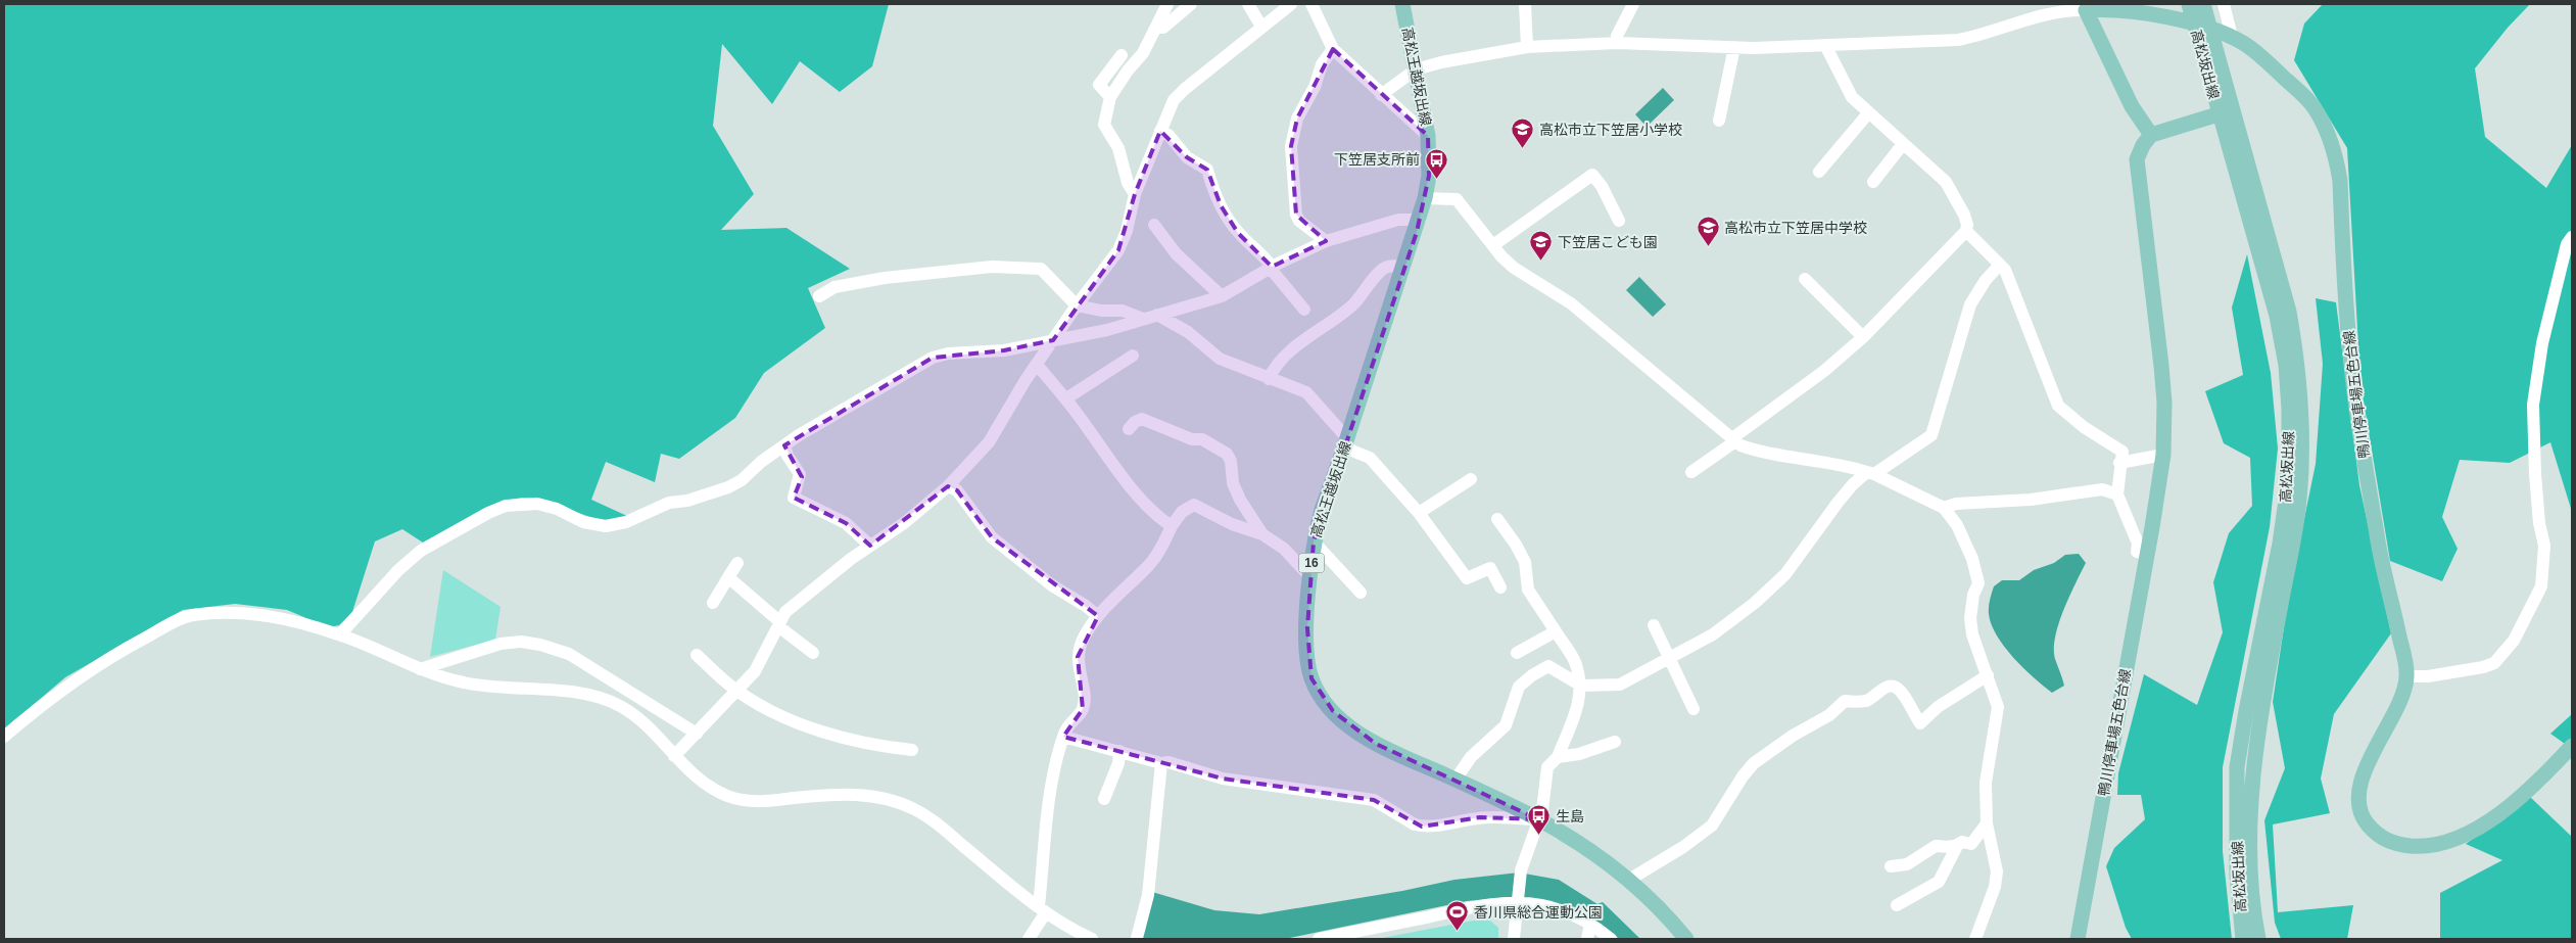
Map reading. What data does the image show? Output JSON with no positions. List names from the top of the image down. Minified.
{"streets":{"main road":["高松坂出線","高松王越坂出線","鴨川停車場五色台線","16"]},"places":{"school or university":["高松市立下笠居小学校","高松市立下笠居中学校","下笠居こども園"],"bus stop":["下笠居支所前","生島"],"sports":["香川県総合運動公園"]}}
